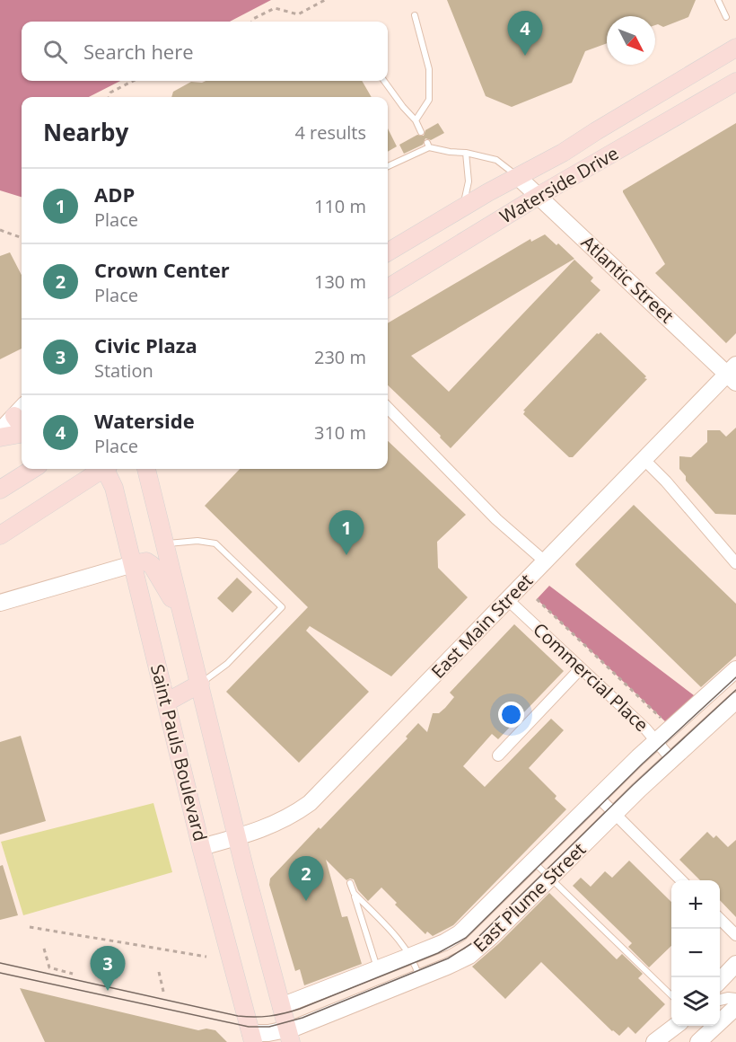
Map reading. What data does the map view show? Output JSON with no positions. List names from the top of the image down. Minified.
{"streets":{"main road":["Waterside Drive","Saint Pauls Boulevard"],"street":["Atlantic Street","East Main Street","Commercial Place","East Plume Street"]},"crossings":[["Waterside Drive","Atlantic Street"],["Atlantic Street","East Main Street"],["East Main Street","Commercial Place"],["East Main Street","Saint Pauls Boulevard"],["Commercial Place","East Plume Street"],["Saint Pauls Boulevard","East Plume Street"]],"north":"bottom right","page":{"pins":["4","1","2","3"],"search":"Search here","heading":["Nearby","4 results"],"list":[{"mark":"1","name":"ADP","note":"Place","value":"110 m"},{"mark":"2","name":"Crown Center","note":"Place","value":"130 m"},{"mark":"3","name":"Civic Plaza","note":"Station","value":"230 m"},{"mark":"4","name":"Waterside","note":"Place","value":"310 m"}],"map_buttons":["+","−"]}}
